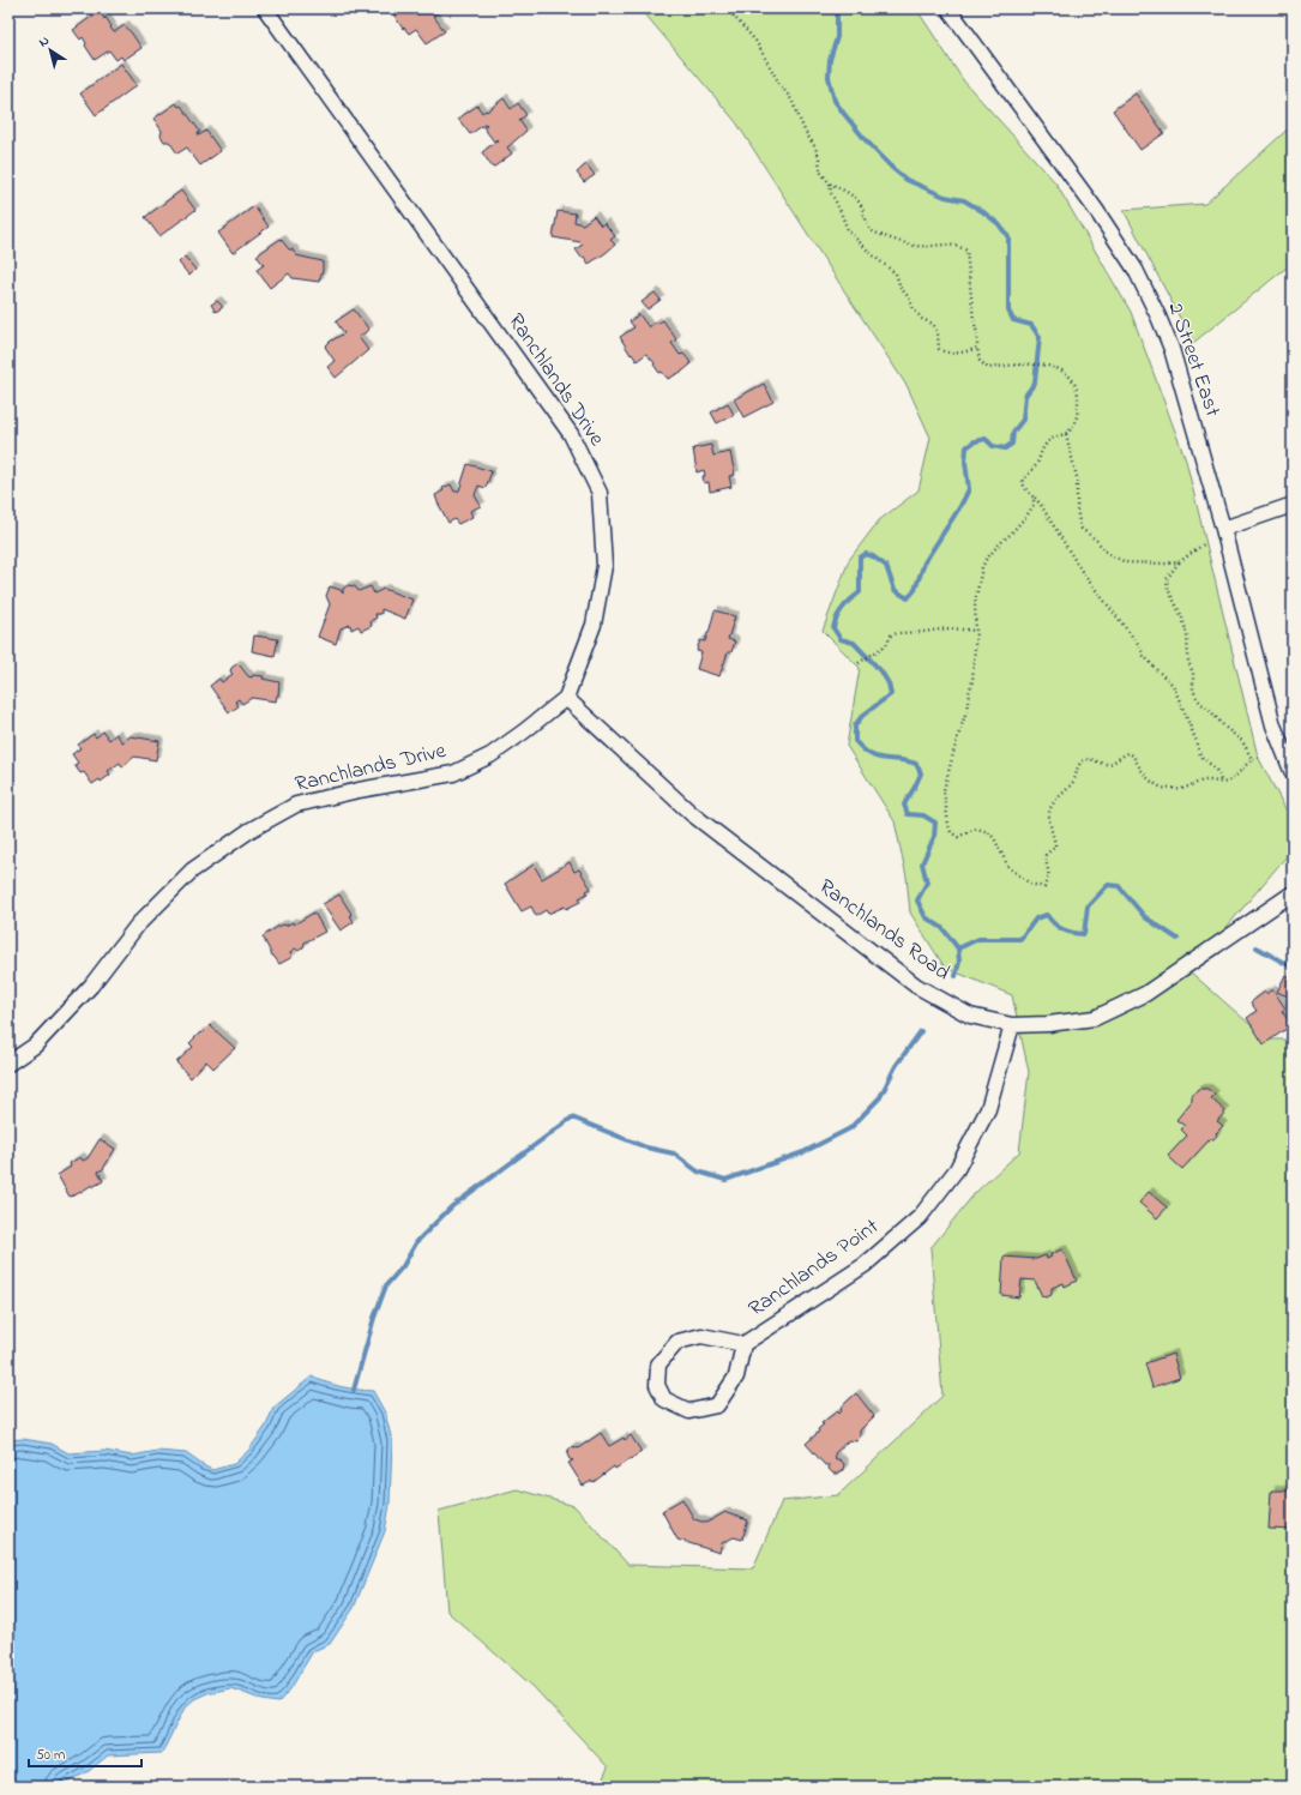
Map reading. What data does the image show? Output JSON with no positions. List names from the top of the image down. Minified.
{"streets":{"street":["2 Street East","Ranchlands Drive","Ranchlands Road","Ranchlands Point"]},"crossings":[["Ranchlands Drive","Ranchlands Road"],["Ranchlands Road","Ranchlands Point"]],"scale_bar":"50 m","north":"top left"}
